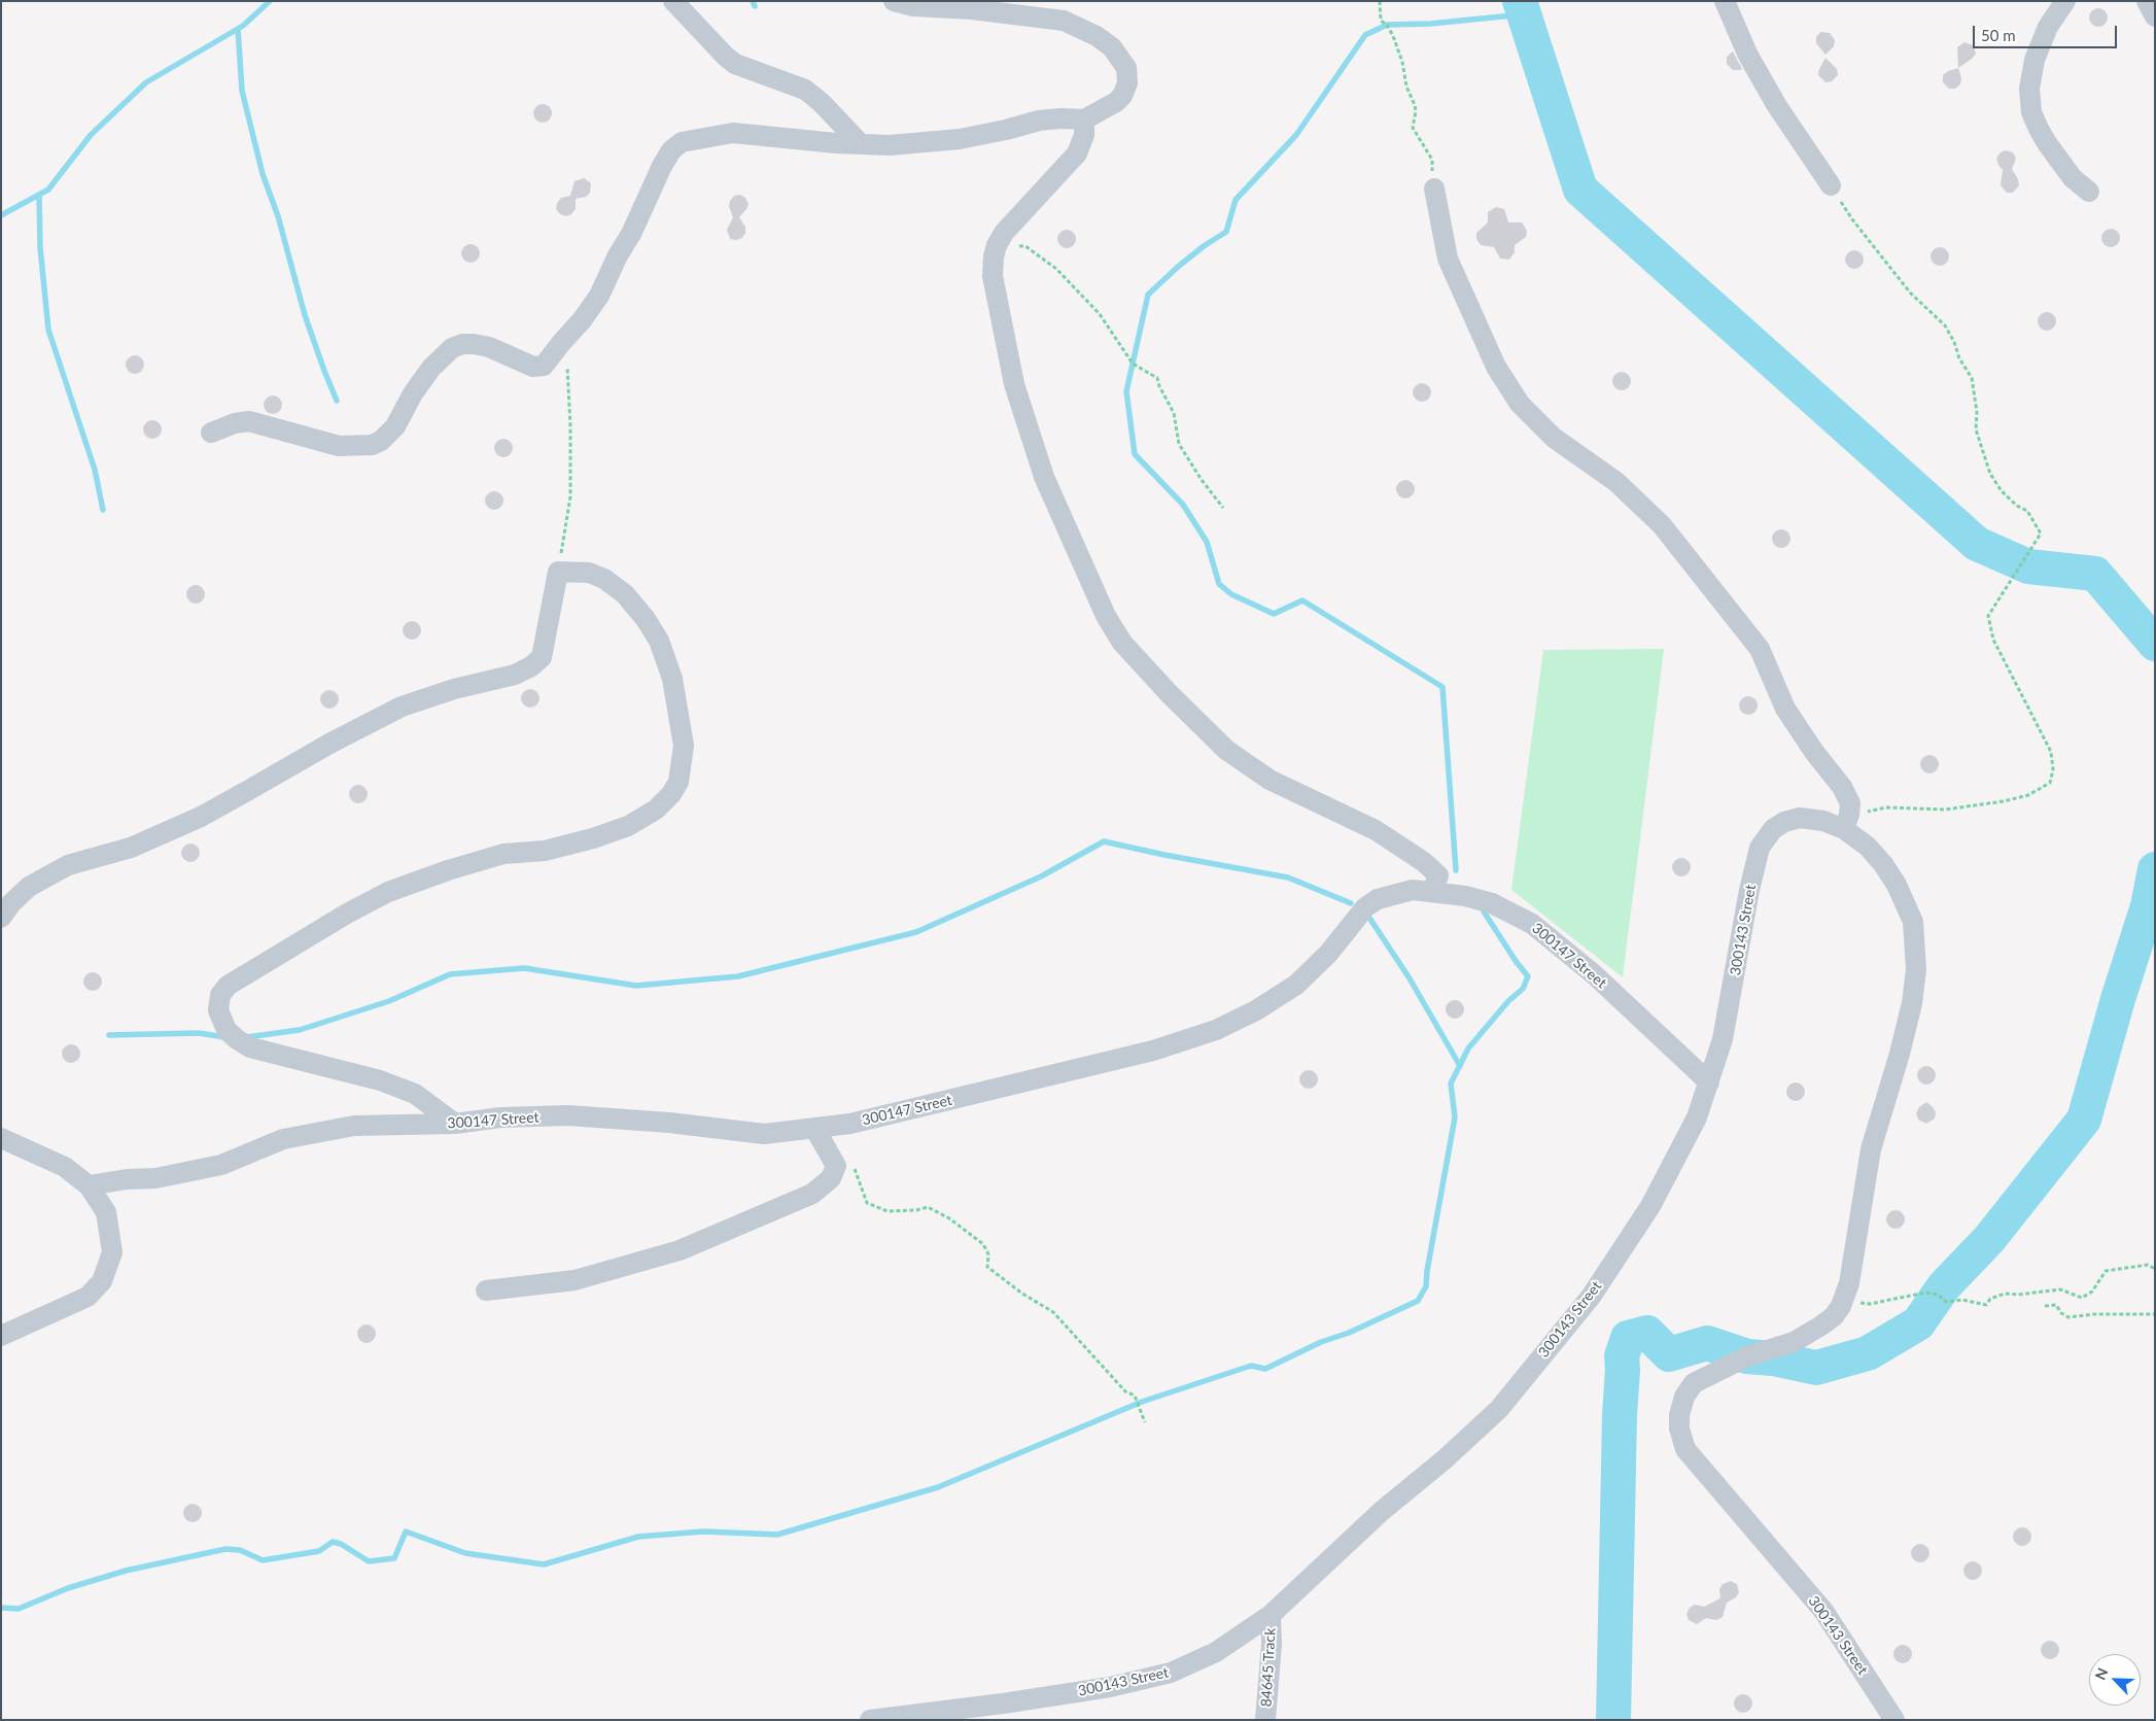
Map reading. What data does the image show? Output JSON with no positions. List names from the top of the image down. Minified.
{"streets":{"street":["300143 Street","300147 Street","84645 Track"]},"crossings":[["300143 Street","300147 Street"],["300143 Street","84645 Track"]],"scale_bar":"50 m","north":"top left"}
